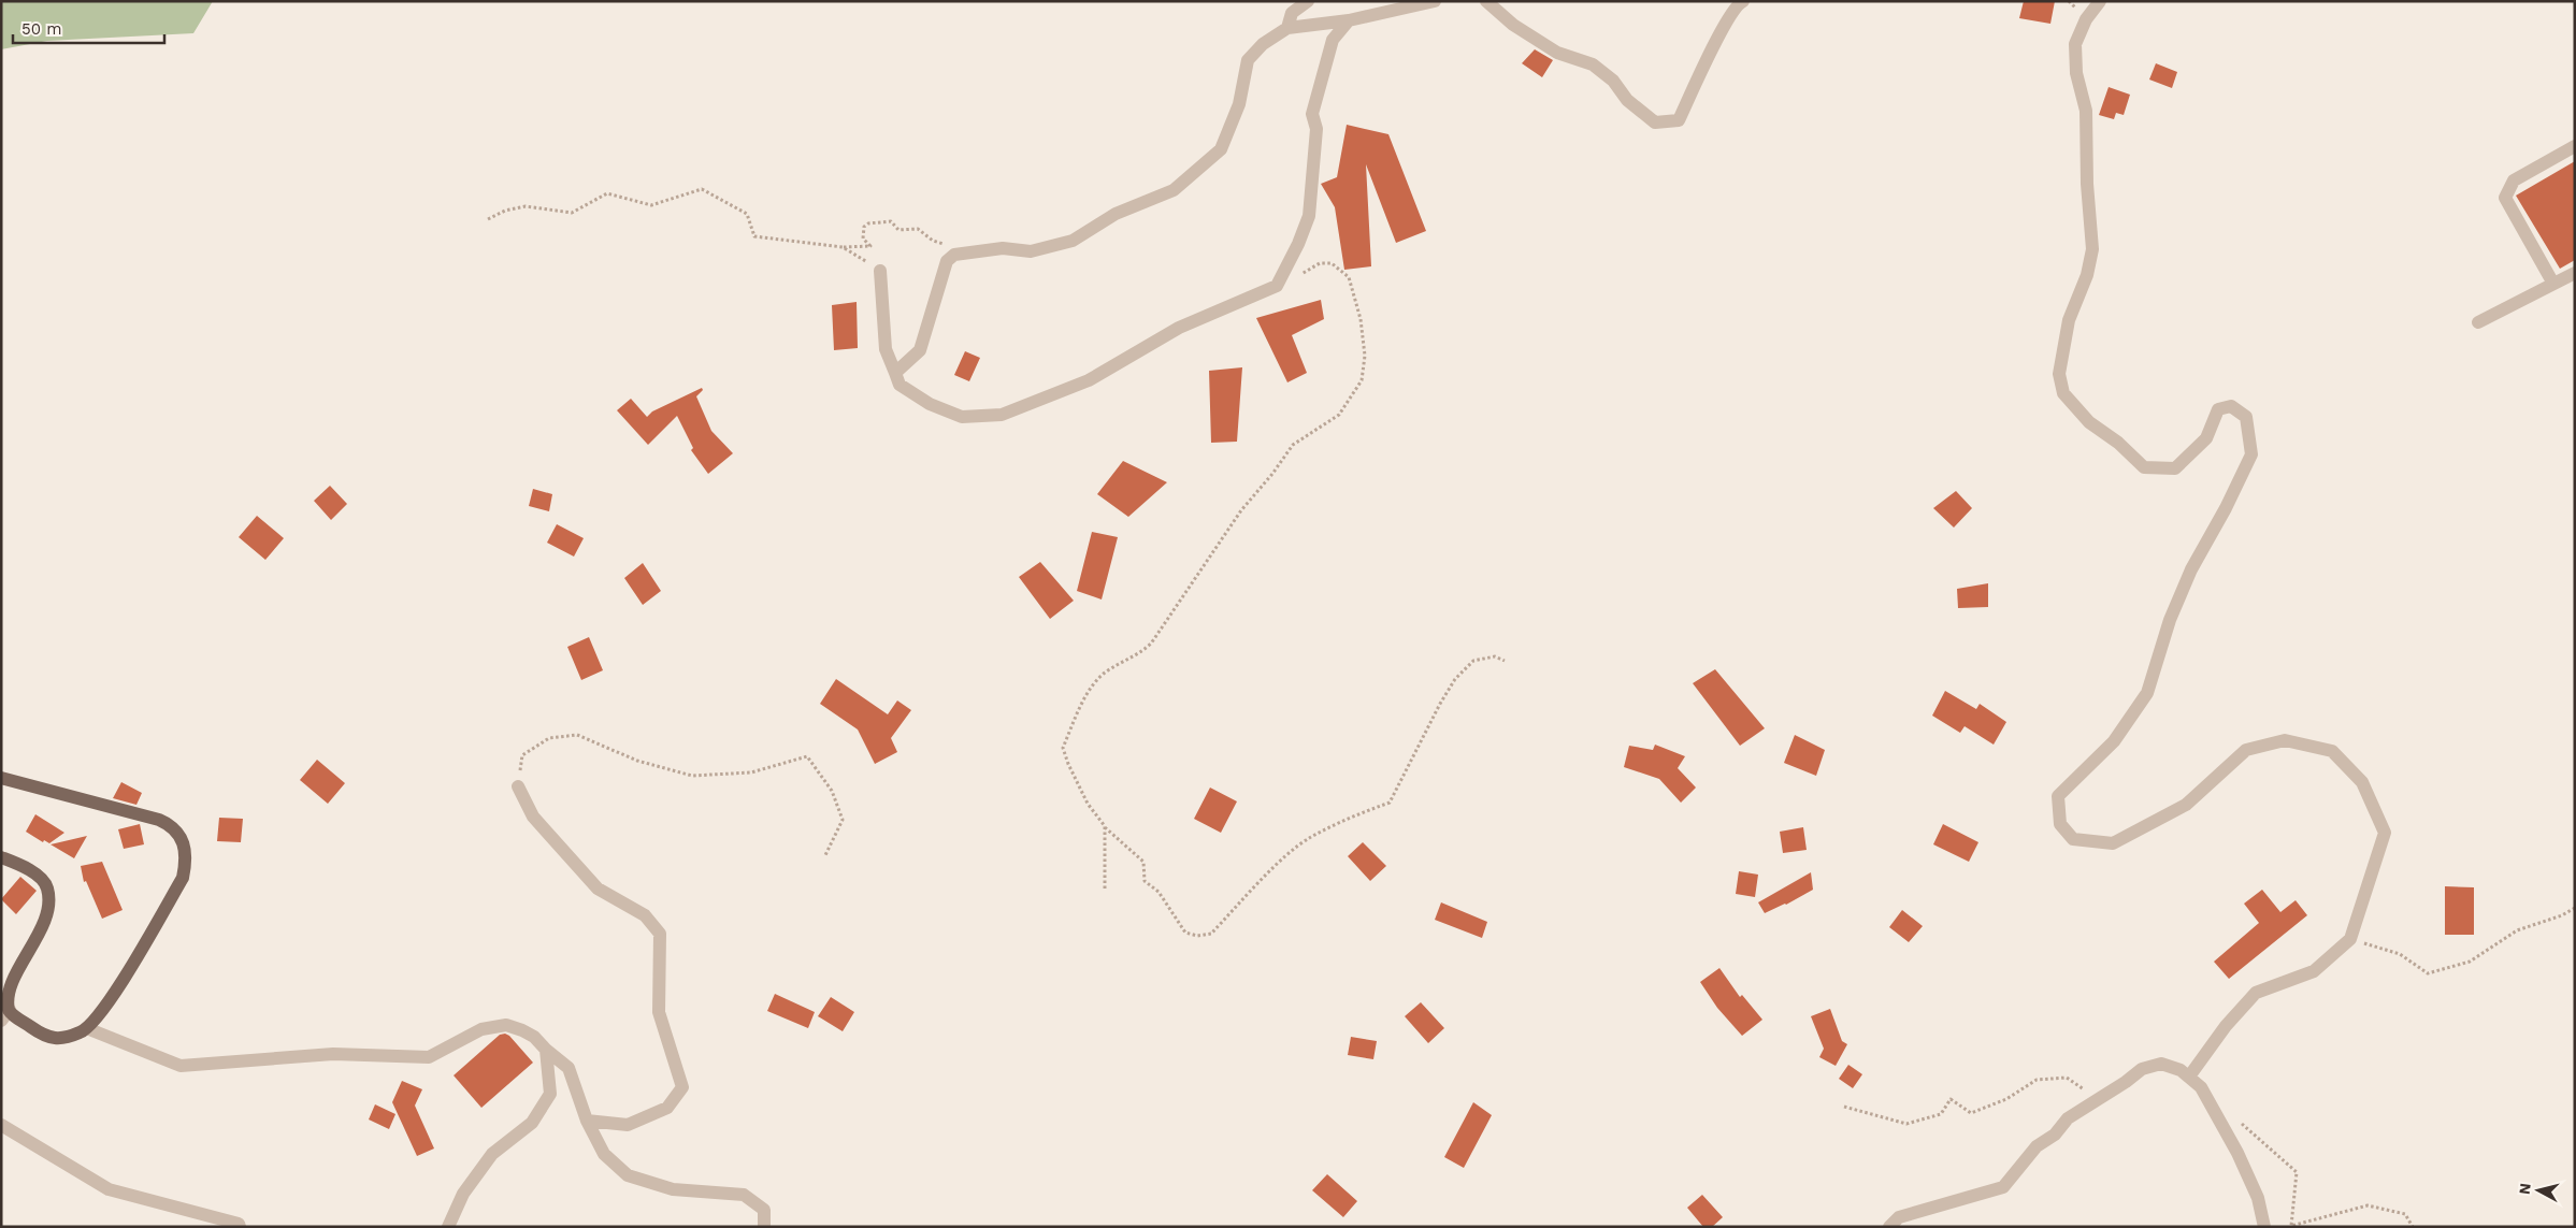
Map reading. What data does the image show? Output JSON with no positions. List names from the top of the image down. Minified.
{"scale_bar":"50 m","north":"left"}
